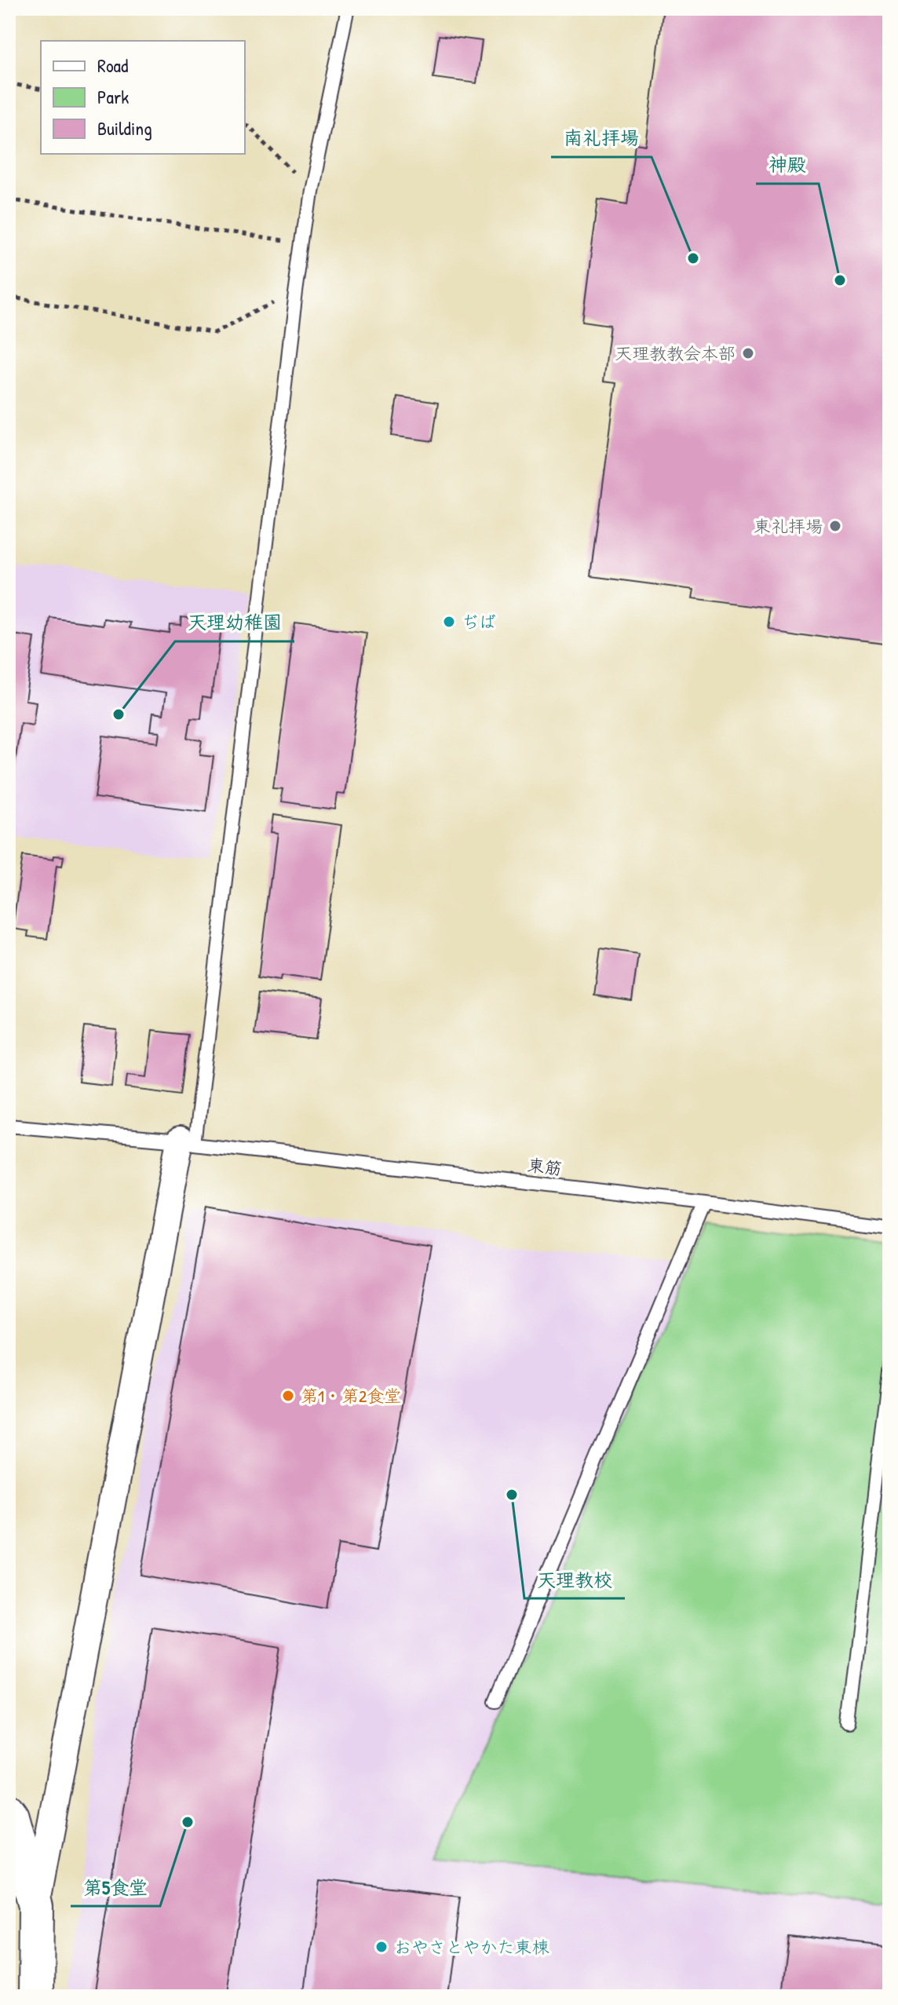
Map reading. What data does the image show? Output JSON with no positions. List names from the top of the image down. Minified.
{"streets":{"lane":["東筋"]},"places":["南礼拝場","神殿","天理教教会本部","東礼拝場","ぢば","天理幼稚園","第1・第2食堂","天理教校","第5食堂","おやさとやかた東棟"],"legend":["Road","Park","Building"]}
